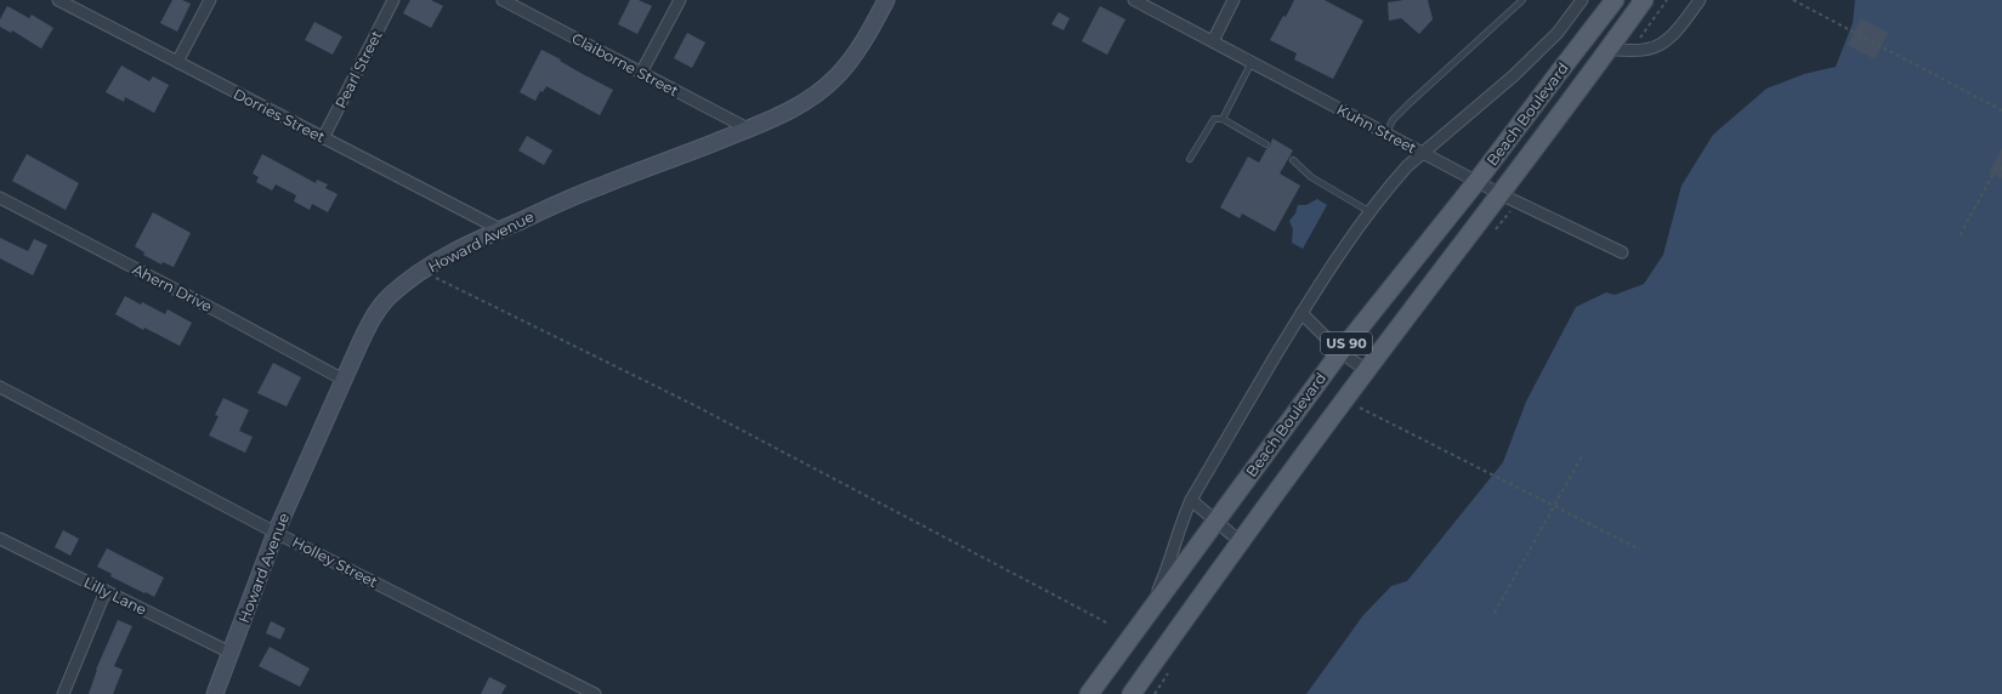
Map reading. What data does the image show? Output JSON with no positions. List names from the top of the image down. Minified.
{"streets":{"main road":["Beach Boulevard","Howard Avenue","US 90"],"street":["Claiborne Street","Pearl Street","Dorries Street","Kuhn Street","Ahern Drive","Holley Street","Lilly Lane"]},"crossings":[["Claiborne Street","Howard Avenue"],["Pearl Street","Dorries Street"],["Beach Boulevard","Kuhn Street"],["Dorries Street","Howard Avenue"],["Howard Avenue","Ahern Drive"],["Howard Avenue","Holley Street"],["Howard Avenue","Lilly Lane"]]}
